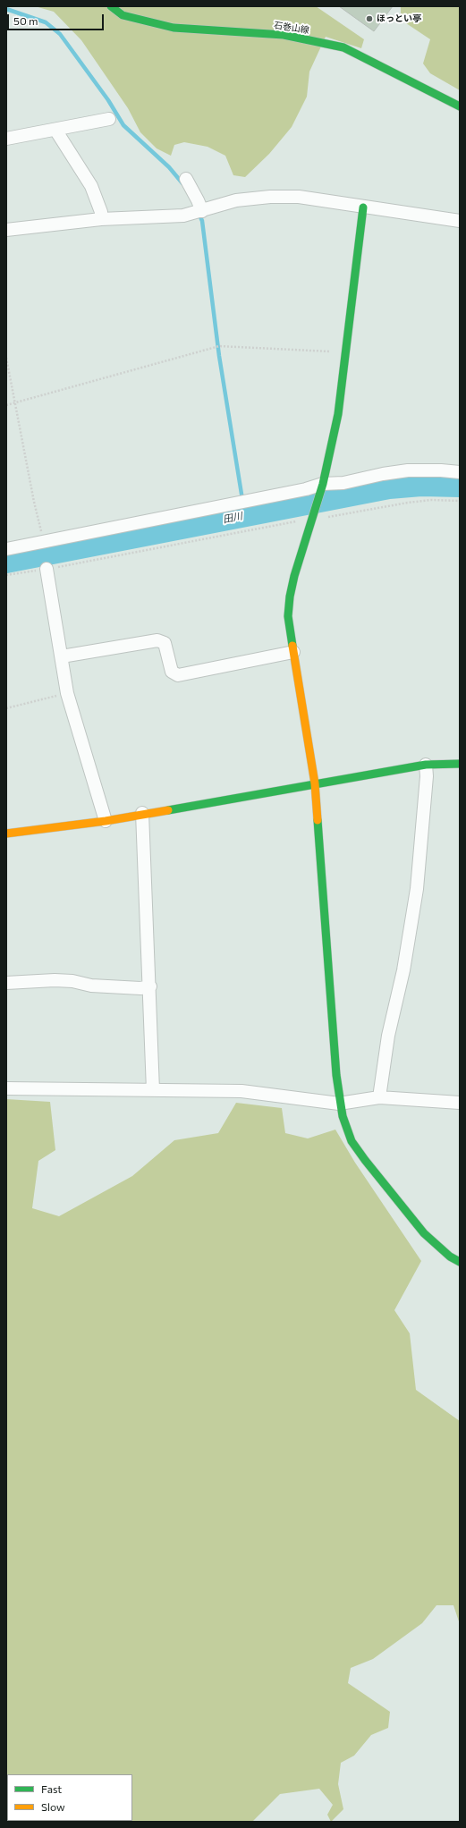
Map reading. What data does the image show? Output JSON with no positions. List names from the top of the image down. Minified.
{"streets":{"street":["石巻山線"]},"water":["田川"],"places":["ほっとい亭"],"legend":["Fast","Slow"],"scale_bar":"50 m"}
